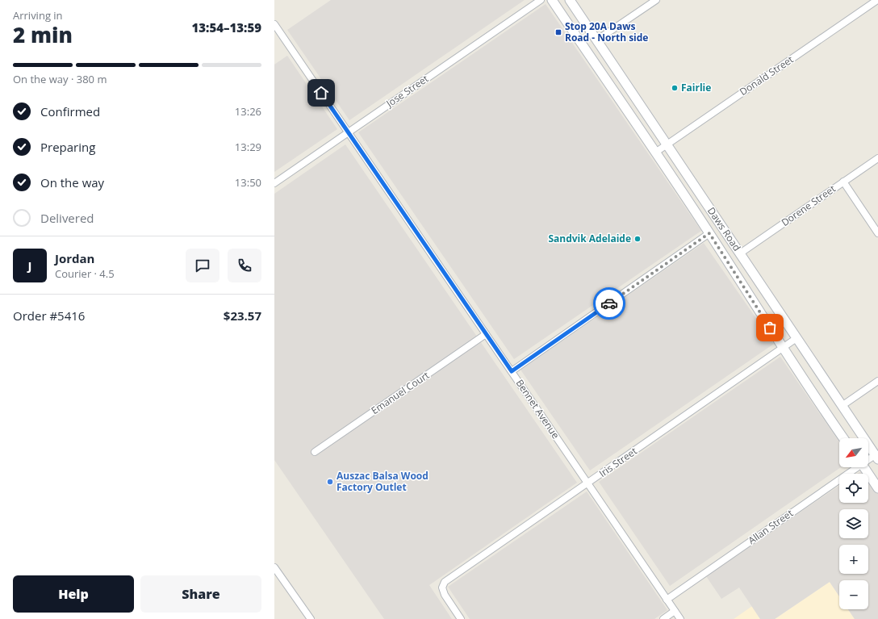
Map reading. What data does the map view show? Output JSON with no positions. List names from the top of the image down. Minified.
{"streets":{"main road":["Daws Road"],"street":["Donald Street","Jose Street","Dorene Street","Emanuel Court","Bennet Avenue","Iris Street","Allan Street"]},"crossings":[["Donald Street","Daws Road"],["Jose Street","Bennet Avenue"],["Dorene Street","Daws Road"],["Daws Road","Iris Street"],["Daws Road","Allan Street"],["Emanuel Court","Bennet Avenue"],["Bennet Avenue","Iris Street"],["Bennet Avenue","Allan Street"]],"places":{"transit":["Stop 20A Daws Road - North side"],"other":["Fairlie","Sandvik Adelaide","Auszac Balsa Wood Factory Outlet"]},"north":"bottom left","page":{"heading":["2 min","Arriving in","13:54–13:59"],"panel":["Jordan","Courier · 4.5","Order #5416","$23.57"],"bar":"On the way · 380 m","list":[["Confirmed","13:26"],["Preparing","13:29"],["On the way","13:50"],"Delivered"],"round":"J","map_buttons":["+","−"],"buttons":["Help","Share"]}}
